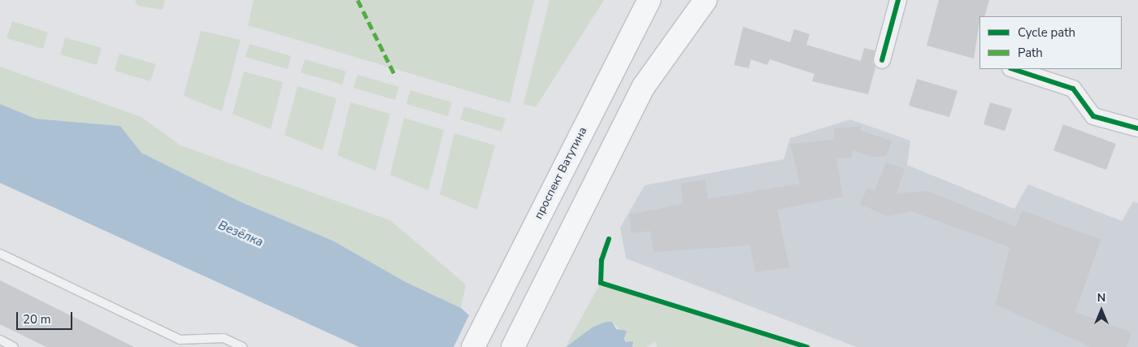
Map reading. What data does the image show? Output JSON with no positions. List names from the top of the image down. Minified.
{"streets":{"main road":["проспект Ватутина"]},"water":["Везёлка"],"legend":["Cycle path","Path"],"scale_bar":"20 m","north":"top"}
